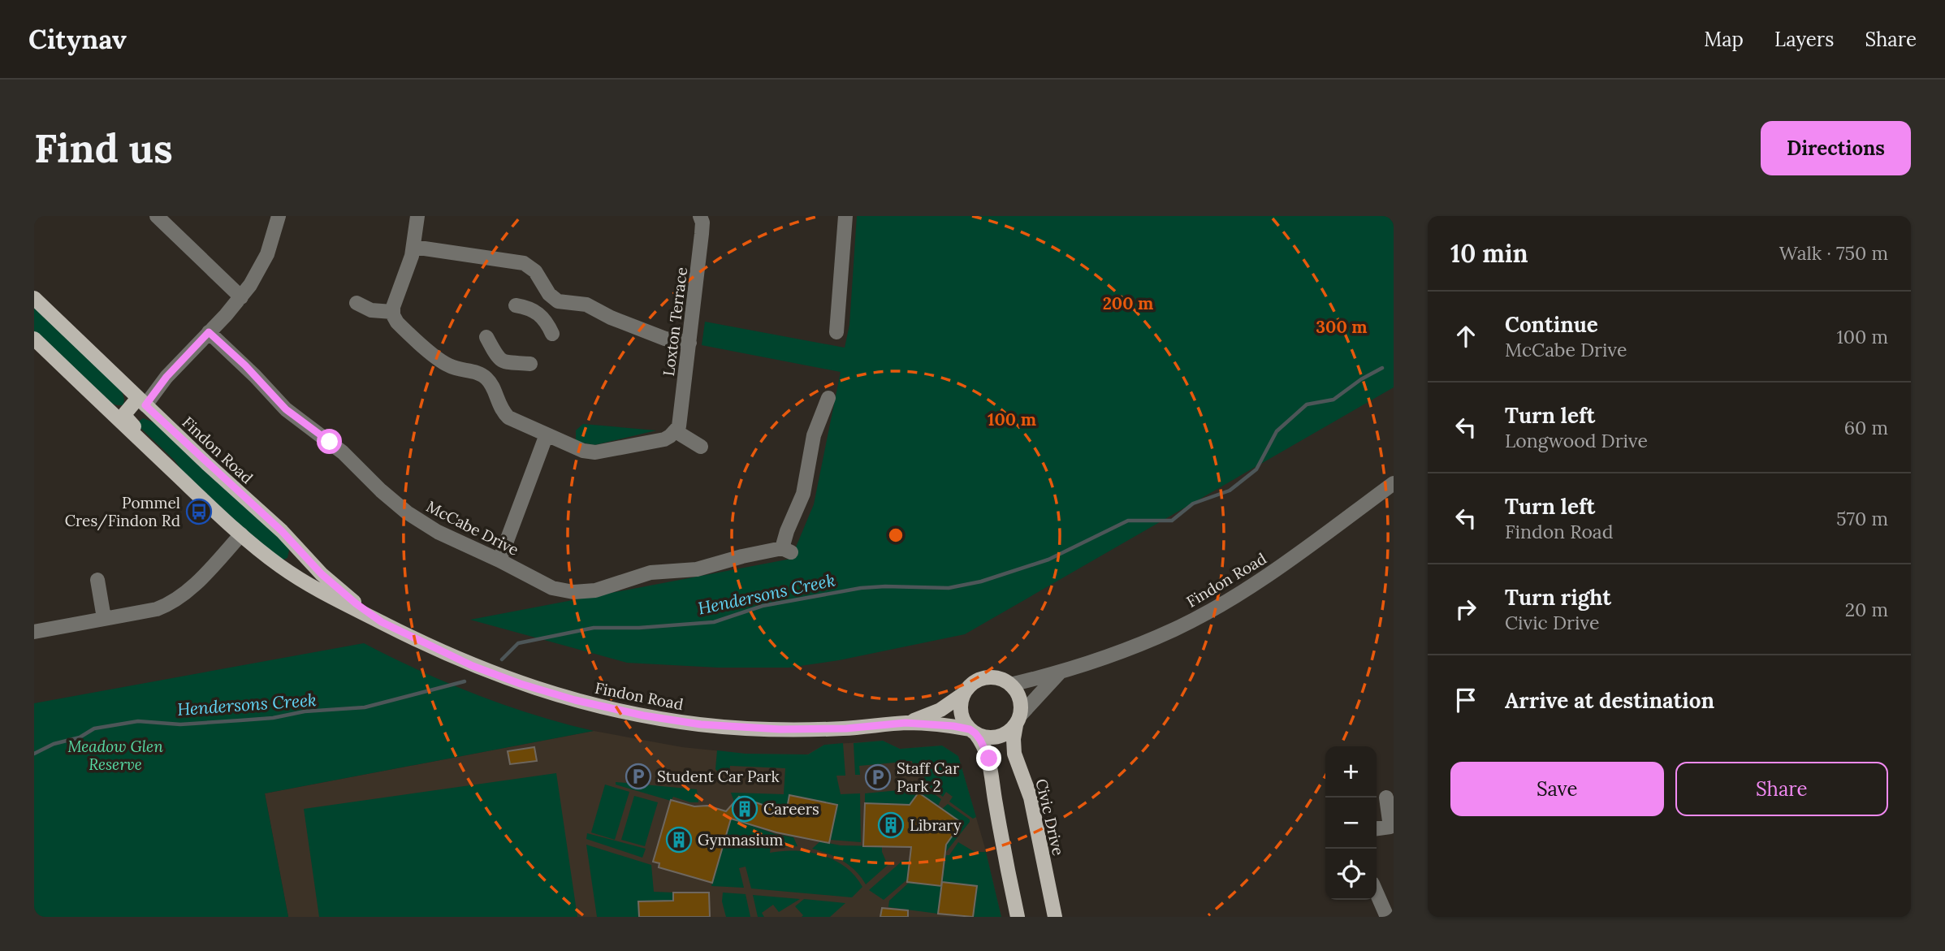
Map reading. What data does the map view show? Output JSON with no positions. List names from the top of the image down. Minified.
{"streets":{"main road":["Findon Road","Civic Drive"],"street":["Loxton Terrace","McCabe Drive"]},"crossings":[["Findon Road","Civic Drive"]],"water":["Hendersons Creek"],"parks":["Meadow Glen Reserve"],"places":{"bus stop":["Pommel Cres/Findon Rd"],"parking":["Student Car Park","Staff Car Park 2"],"building":["Careers","Library","Gymnasium"]},"page":{"header":"Citynav","nav":["Map","Layers","Share"],"buttons":["Directions",["Save","Share"]],"title":"Find us","heading":["10 min","Walk · 750 m"],"list":[["Continue","McCabe Drive","100 m"],["Turn left","Longwood Drive","60 m"],["Turn left","Findon Road","570 m"],["Turn right","Civic Drive","20 m"],"Arrive at destination"],"map_buttons":["+","−"]},"rings":["200 m","300 m","100 m"]}
